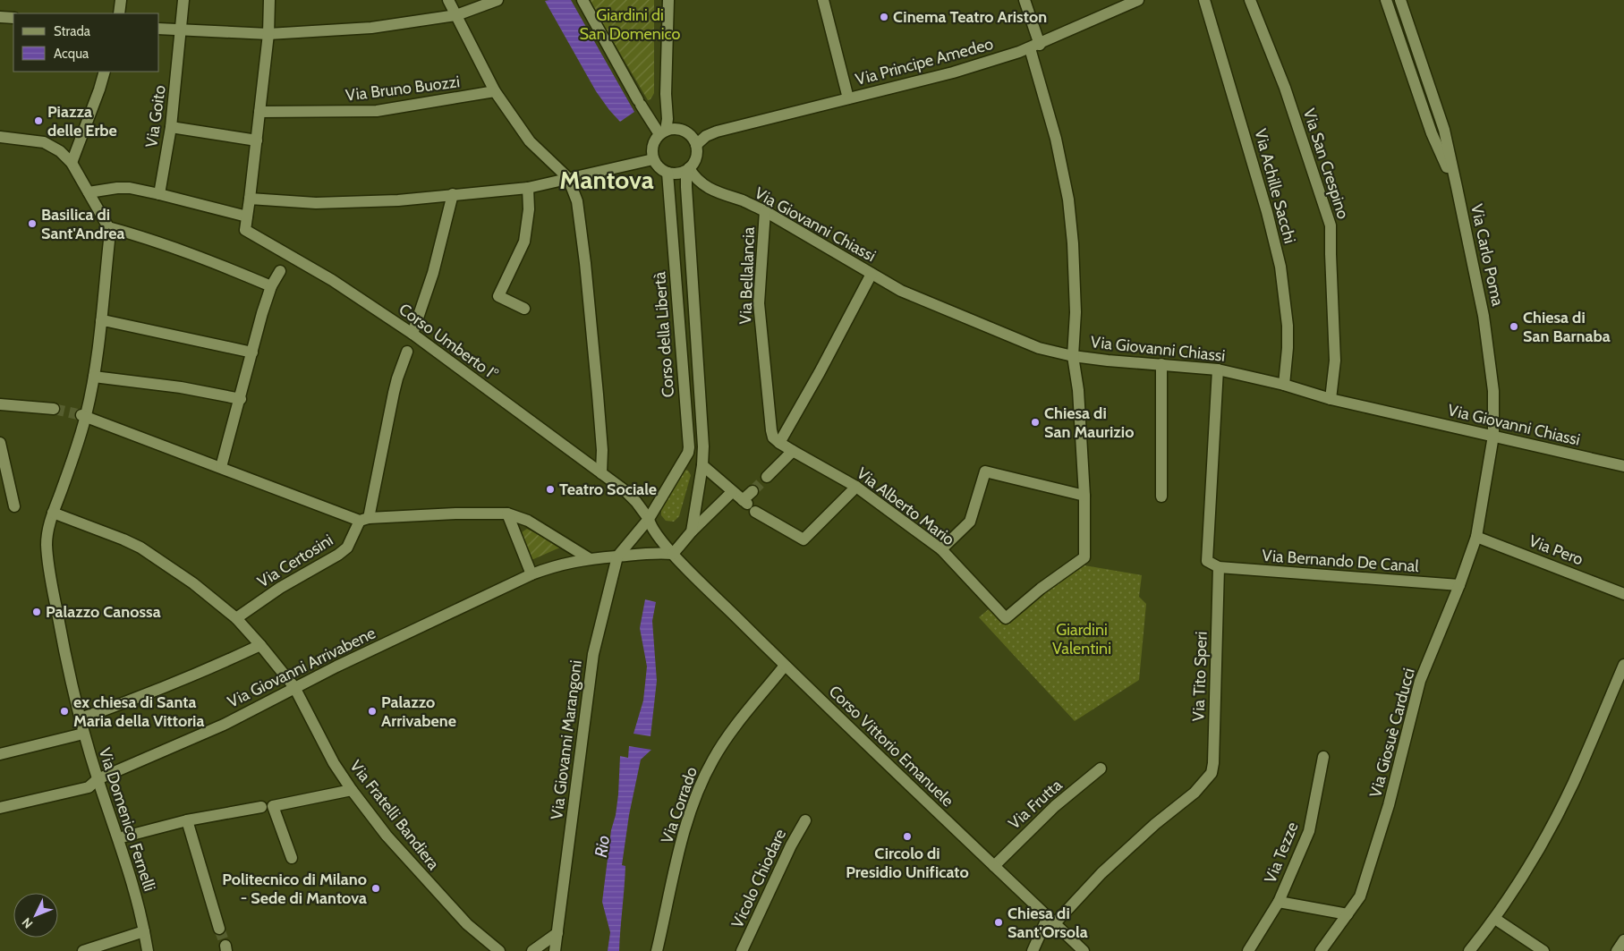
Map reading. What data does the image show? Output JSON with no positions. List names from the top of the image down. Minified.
{"streets":{"street":["Via Principe Amedeo","Via Bruno Buozzi","Via Goito","Via San Crespino","Via Achille Sacchi","Via Giovanni Chiassi","Via Carlo Poma","Via Bellalancia","Corso della Libertà","Corso Umberto I°","Via Alberto Mario","Via Pero","Via Certosini","Via Bernando De Canal","Via Giovanni Arrivabene","Via Tito Speri","Via Giosuè Carducci","Via Giovanni Marangoni","Corso Vittorio Emanuele","Via Frutta","Via Corrado","Via Fratelli Bandiera","Via Domenico Fernelli","Via Tezze","Vicolo Chiodare"]},"crossings":[["Via Principe Amedeo","Via Giovanni Chiassi"],["Via Principe Amedeo","Corso della Libertà"],["Via San Crespino","Via Giovanni Chiassi"],["Via Achille Sacchi","Via Giovanni Chiassi"],["Via Giovanni Chiassi","Via Carlo Poma"],["Via Giovanni Chiassi","Via Bellalancia"],["Via Giovanni Chiassi","Corso della Libertà"],["Via Giovanni Chiassi","Via Giosuè Carducci"],["Via Carlo Poma","Via Giosuè Carducci"],["Via Bellalancia","Via Alberto Mario"],["Corso Umberto I°","Corso Vittorio Emanuele"],["Via Pero","Via Giosuè Carducci"],["Via Certosini","Via Fratelli Bandiera"],["Via Bernando De Canal","Via Tito Speri"],["Via Bernando De Canal","Via Giosuè Carducci"],["Via Giovanni Arrivabene","Via Giovanni Marangoni"],["Via Giovanni Arrivabene","Corso Vittorio Emanuele"],["Via Giovanni Arrivabene","Via Fratelli Bandiera"],["Via Giovanni Arrivabene","Via Domenico Fernelli"],["Via Tito Speri","Corso Vittorio Emanuele"],["Corso Vittorio Emanuele","Via Frutta"],["Corso Vittorio Emanuele","Via Corrado"],["Via Fratelli Bandiera","Via Domenico Fernelli"]],"districts":["Mantova"],"water":["Rio"],"parks":["Giardini di San Domenico","Giardini Valentini"],"places":["Cinema Teatro Ariston","Piazza delle Erbe","Basilica di Sant'Andrea","Chiesa di San Barnaba","Chiesa di San Maurizio","Teatro Sociale","Palazzo Canossa","ex chiesa di Santa Maria della Vittoria","Palazzo Arrivabene","Circolo di Presidio Unificato","Politecnico di Milano - Sede di Mantova","Chiesa di Sant'Orsola"],"legend":["Strada","Acqua"],"north":"bottom left"}
